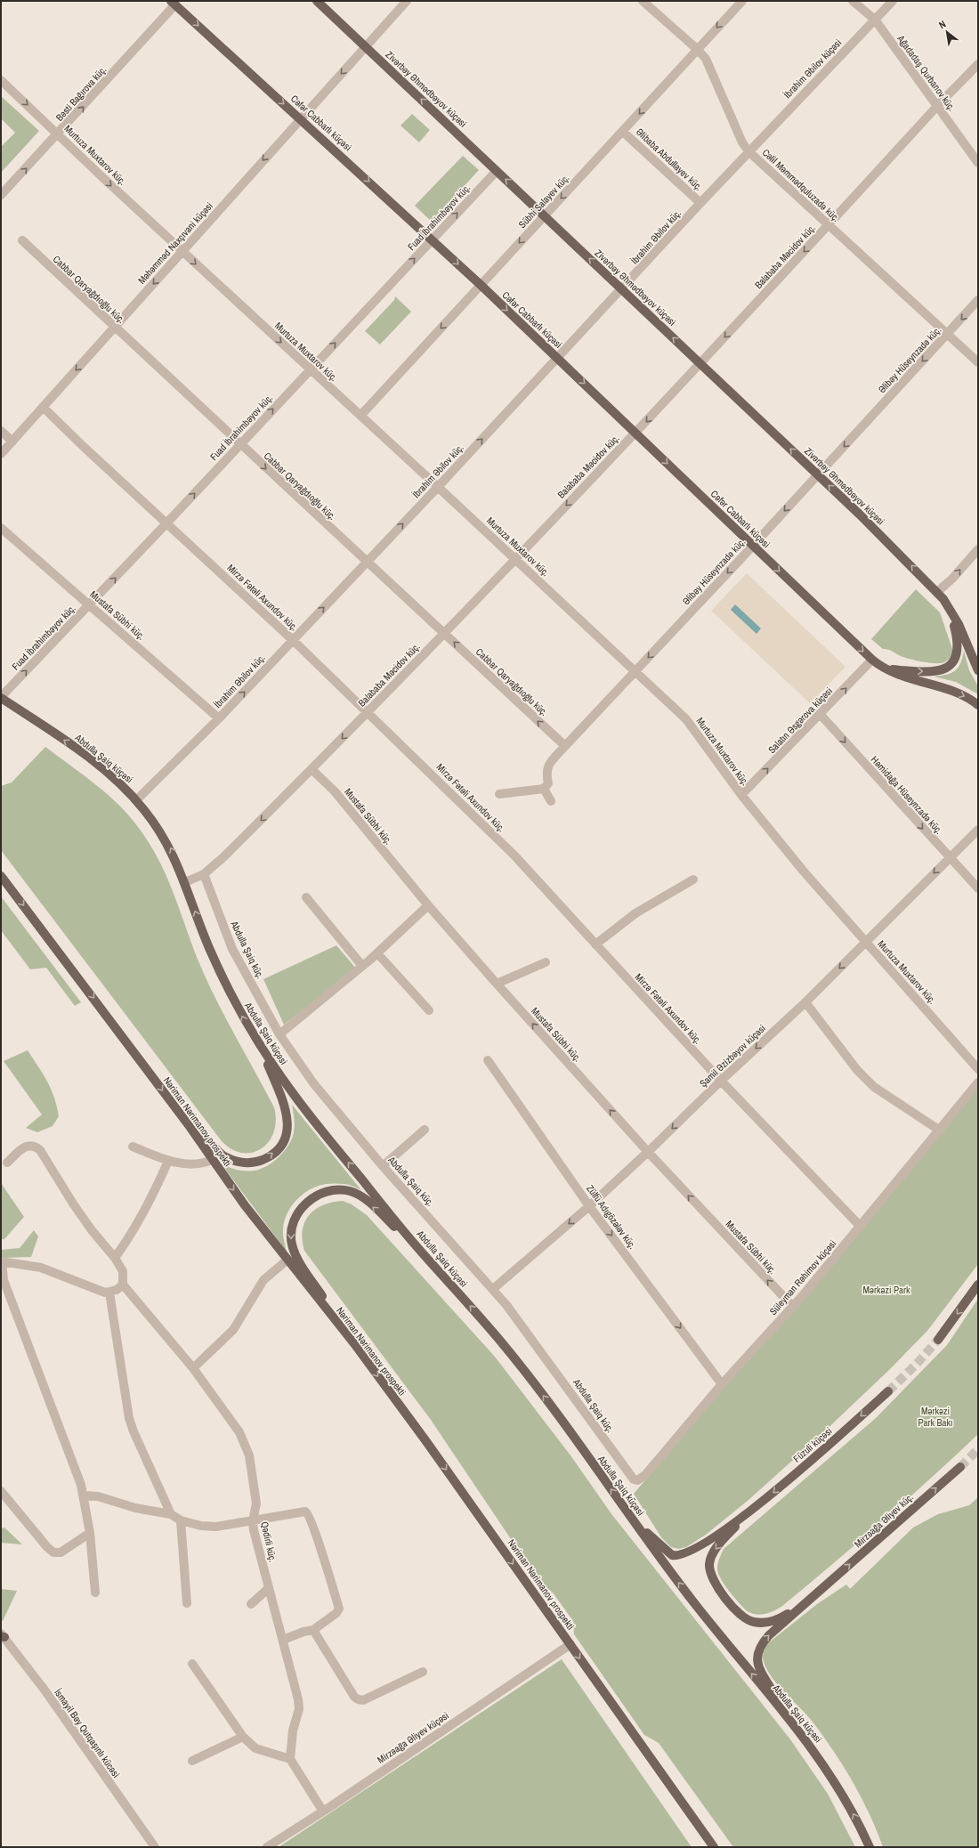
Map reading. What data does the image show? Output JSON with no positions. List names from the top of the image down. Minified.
{"streets":{"main road":["Zivərbəy Əhmədbəyov küçəsi","Cəfər Cabbarlı küçəsi","Abdulla Şaiq küçəsi","Nəriman Nərimanov prospekti","Füzuli küçəsi","Mirzəağa Əliyev küç."],"street":["İbrahim Əbilov küçəsi","Ağadadaş Qurbanov küç.","Bəsti Bağırova küç.","Murtuza Muxtarov küç.","Əlibaba Abdullayev küç.","Cəlil Məmmədquluzadə küç.","Sübhi Salayev küç.","Fuad İbrahimbəyov küç.","İbrahim Əbilov küç.","Məhəmməd Naxçıvani küçəsi","Balababa Məcidov küç.","Cabbar Qaryağdıoğlu küç.","Əlibəy Hüseynzadə küç.","Mirzə Fətəli Axundov küç.","Mustafa Sübhi küç.","Salatın Əsgərova küçəsi","Həmidağa Hüseynzadə küç.","Abdulla Şaiq küç.","Şamil Əzizbəyov küçəsi","Zülfü Adıgözələv küç.","Süleyman Rəhimov küçəsi","Qədirli küç.","İsmayil Bəy Qutqaşınlı kücəsi","Mirzəağa Əliyev küçəsi"]},"crossings":[["İbrahim Əbilov küçəsi","Ağadadaş Qurbanov küç."],["İbrahim Əbilov küçəsi","Cəlil Məmmədquluzadə küç."],["İbrahim Əbilov küçəsi","İbrahim Əbilov küç."],["Ağadadaş Qurbanov küç.","Balababa Məcidov küç."],["Zivərbəy Əhmədbəyov küçəsi","Sübhi Salayev küç."],["Zivərbəy Əhmədbəyov küçəsi","Fuad İbrahimbəyov küç."],["Zivərbəy Əhmədbəyov küçəsi","İbrahim Əbilov küç."],["Zivərbəy Əhmədbəyov küçəsi","Məhəmməd Naxçıvani küçəsi"],["Zivərbəy Əhmədbəyov küçəsi","Balababa Məcidov küç."],["Zivərbəy Əhmədbəyov küçəsi","Əlibəy Hüseynzadə küç."],["Bəsti Bağırova küç.","Cəfər Cabbarlı küçəsi"],["Bəsti Bağırova küç.","Murtuza Muxtarov küç."],["Cəfər Cabbarlı küçəsi","Sübhi Salayev küç."],["Cəfər Cabbarlı küçəsi","Fuad İbrahimbəyov küç."],["Cəfər Cabbarlı küçəsi","İbrahim Əbilov küç."],["Cəfər Cabbarlı küçəsi","Məhəmməd Naxçıvani küçəsi"],["Cəfər Cabbarlı küçəsi","Balababa Məcidov küç."],["Cəfər Cabbarlı küçəsi","Əlibəy Hüseynzadə küç."],["Cəfər Cabbarlı küçəsi","Salatın Əsgərova küçəsi"],["Murtuza Muxtarov küç.","Sübhi Salayev küç."],["Murtuza Muxtarov küç.","Fuad İbrahimbəyov küç."],["Murtuza Muxtarov küç.","İbrahim Əbilov küç."],["Murtuza Muxtarov küç.","Məhəmməd Naxçıvani küçəsi"],["Murtuza Muxtarov küç.","Balababa Məcidov küç."],["Murtuza Muxtarov küç.","Əlibəy Hüseynzadə küç."],["Murtuza Muxtarov küç.","Salatın Əsgərova küçəsi"],["Murtuza Muxtarov küç.","Şamil Əzizbəyov küçəsi"],["Əlibaba Abdullayev küç.","Sübhi Salayev küç."],["Əlibaba Abdullayev küç.","İbrahim Əbilov küç."],["Cəlil Məmmədquluzadə küç.","Sübhi Salayev küç."],["Cəlil Məmmədquluzadə küç.","İbrahim Əbilov küç."],["Cəlil Məmmədquluzadə küç.","Balababa Məcidov küç."],["Cəlil Məmmədquluzadə küç.","Əlibəy Hüseynzadə küç."],["Fuad İbrahimbəyov küç.","Cabbar Qaryağdıoğlu küç."],["Fuad İbrahimbəyov küç.","Mirzə Fətəli Axundov küç."],["Fuad İbrahimbəyov küç.","Mustafa Sübhi küç."],["Fuad İbrahimbəyov küç.","Abdulla Şaiq küçəsi"],["İbrahim Əbilov küç.","Cabbar Qaryağdıoğlu küç."],["İbrahim Əbilov küç.","Mirzə Fətəli Axundov küç."],["İbrahim Əbilov küç.","Mustafa Sübhi küç."],["İbrahim Əbilov küç.","Abdulla Şaiq küçəsi"],["Məhəmməd Naxçıvani küçəsi","Cabbar Qaryağdıoğlu küç."],["Məhəmməd Naxçıvani küçəsi","Mirzə Fətəli Axundov küç."],["Balababa Məcidov küç.","Cabbar Qaryağdıoğlu küç."],["Balababa Məcidov küç.","Mirzə Fətəli Axundov küç."],["Balababa Məcidov küç.","Mustafa Sübhi küç."],["Balababa Məcidov küç.","Abdulla Şaiq küçəsi"],["Balababa Məcidov küç.","Abdulla Şaiq küç."],["Cabbar Qaryağdıoğlu küç.","Əlibəy Hüseynzadə küç."],["Mirzə Fətəli Axundov küç.","Şamil Əzizbəyov küçəsi"],["Mirzə Fətəli Axundov küç.","Süleyman Rəhimov küçəsi"],["Mustafa Sübhi küç.","Şamil Əzizbəyov küçəsi"],["Mustafa Sübhi küç.","Süleyman Rəhimov küçəsi"],["Salatın Əsgərova küçəsi","Həmidağa Hüseynzadə küç."],["Həmidağa Hüseynzadə küç.","Şamil Əzizbəyov küçəsi"],["Abdulla Şaiq küç.","Şamil Əzizbəyov küçəsi"],["Abdulla Şaiq küç.","Süleyman Rəhimov küçəsi"],["Şamil Əzizbəyov küçəsi","Zülfü Adıgözələv küç."],["Nəriman Nərimanov prospekti","Mirzəağa Əliyev küçəsi"],["Zülfü Adıgözələv küç.","Süleyman Rəhimov küçəsi"]],"one_way":["Zivərbəy Əhmədbəyov küçəsi","Bəsti Bağırova küç.","Cəfər Cabbarlı küçəsi","Sübhi Salayev küç.","Fuad İbrahimbəyov küç.","İbrahim Əbilov küç.","Məhəmməd Naxçıvani küçəsi","Balababa Məcidov küç.","Əlibəy Hüseynzadə küç.","Mustafa Sübhi küç.","Salatın Əsgərova küçəsi","Abdulla Şaiq küçəsi","Həmidağa Hüseynzadə küç.","Şamil Əzizbəyov küçəsi","Nəriman Nərimanov prospekti","Zülfü Adıgözələv küç.","Füzuli küçəsi","Mirzəağa Əliyev küç."],"parks":["Mərkəzi Park","Mərkəzi Park Bakı"],"north":"top left"}
